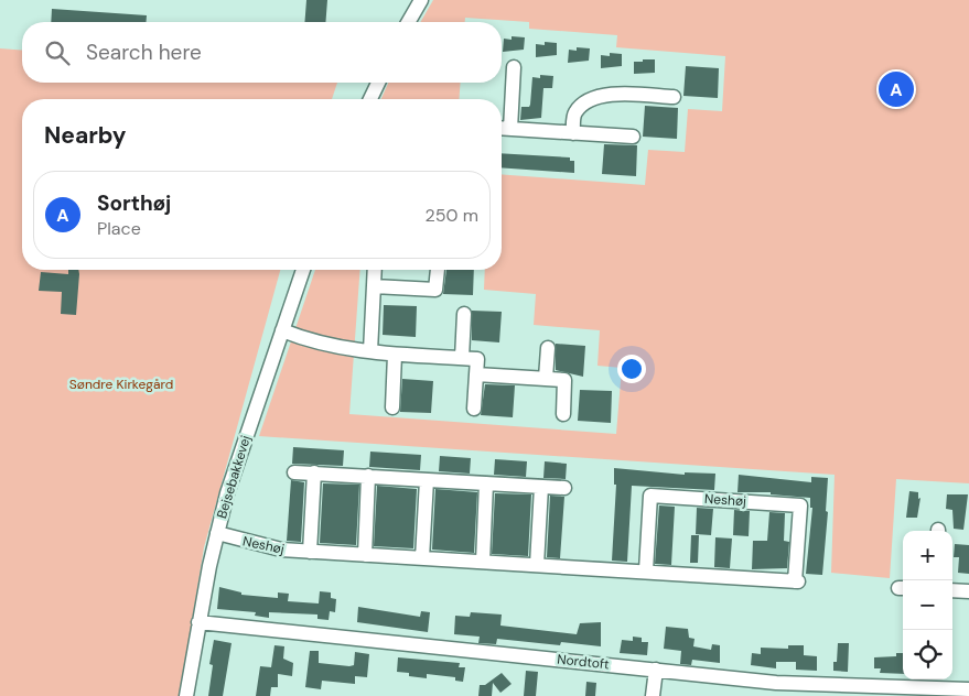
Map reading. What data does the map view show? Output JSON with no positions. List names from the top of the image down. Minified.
{"streets":{"street":["Bejsebakkevej","Neshøj","Nordtoft"]},"crossings":[["Bejsebakkevej","Neshøj"],["Bejsebakkevej","Nordtoft"]],"parks":["Søndre Kirkegård"],"page":{"search":"Search here","pins":"A","heading":"Nearby","list":[{"mark":"A","name":"Sorthøj","note":"Place","value":"250 m"}],"map_buttons":["+","−"]}}
